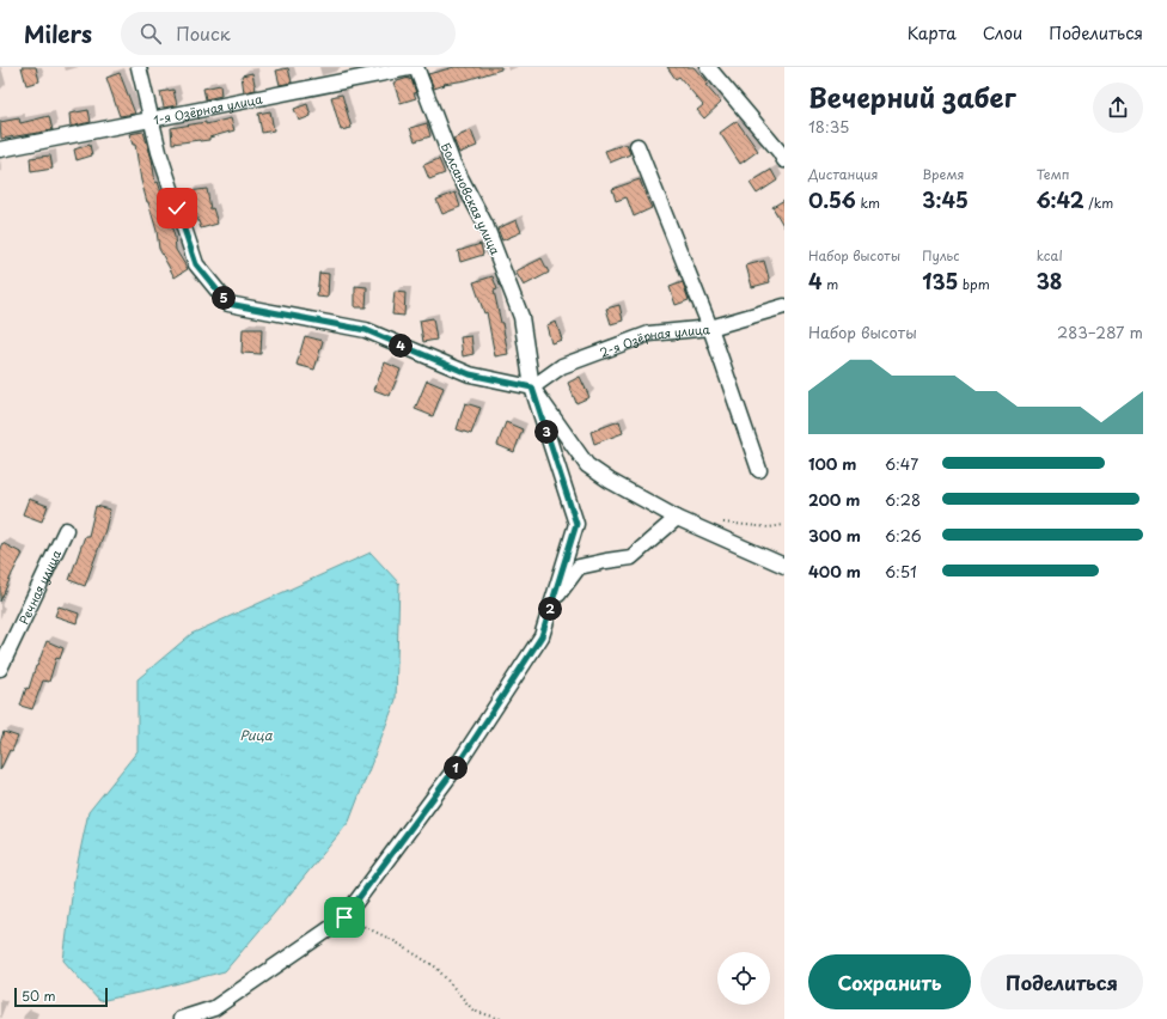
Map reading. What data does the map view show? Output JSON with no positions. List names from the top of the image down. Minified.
{"streets":{"street":["1-я Озёрная улица","Болсановская улица","2-я Озёрная улица","Речная улица"]},"crossings":[["1-я Озёрная улица","Болсановская улица"],["Болсановская улица","2-я Озёрная улица"]],"water":["Рица"],"scale_bar":"50 m","page":{"header":"Milers","search":"Поиск","nav":["Карта","Слои","Поделиться"],"heading":["Вечерний забег","18:35"],"stats":[["Дистанция","0.56 km"],["Время","3:45"],["Темп","6:42 /km"],["Набор высоты","4 m"],["Пульс","135 bpm"],["kcal","38"]],"pins":["5","4","3","2","1"],"chart":["Набор высоты","283–287 m"],"list":[{"name":"100 m","note":"6:47"},{"name":"200 m","note":"6:28"},{"name":"300 m","note":"6:26"},{"name":"400 m","note":"6:51"}],"buttons":["Сохранить","Поделиться"],"scale":"50 m"}}
